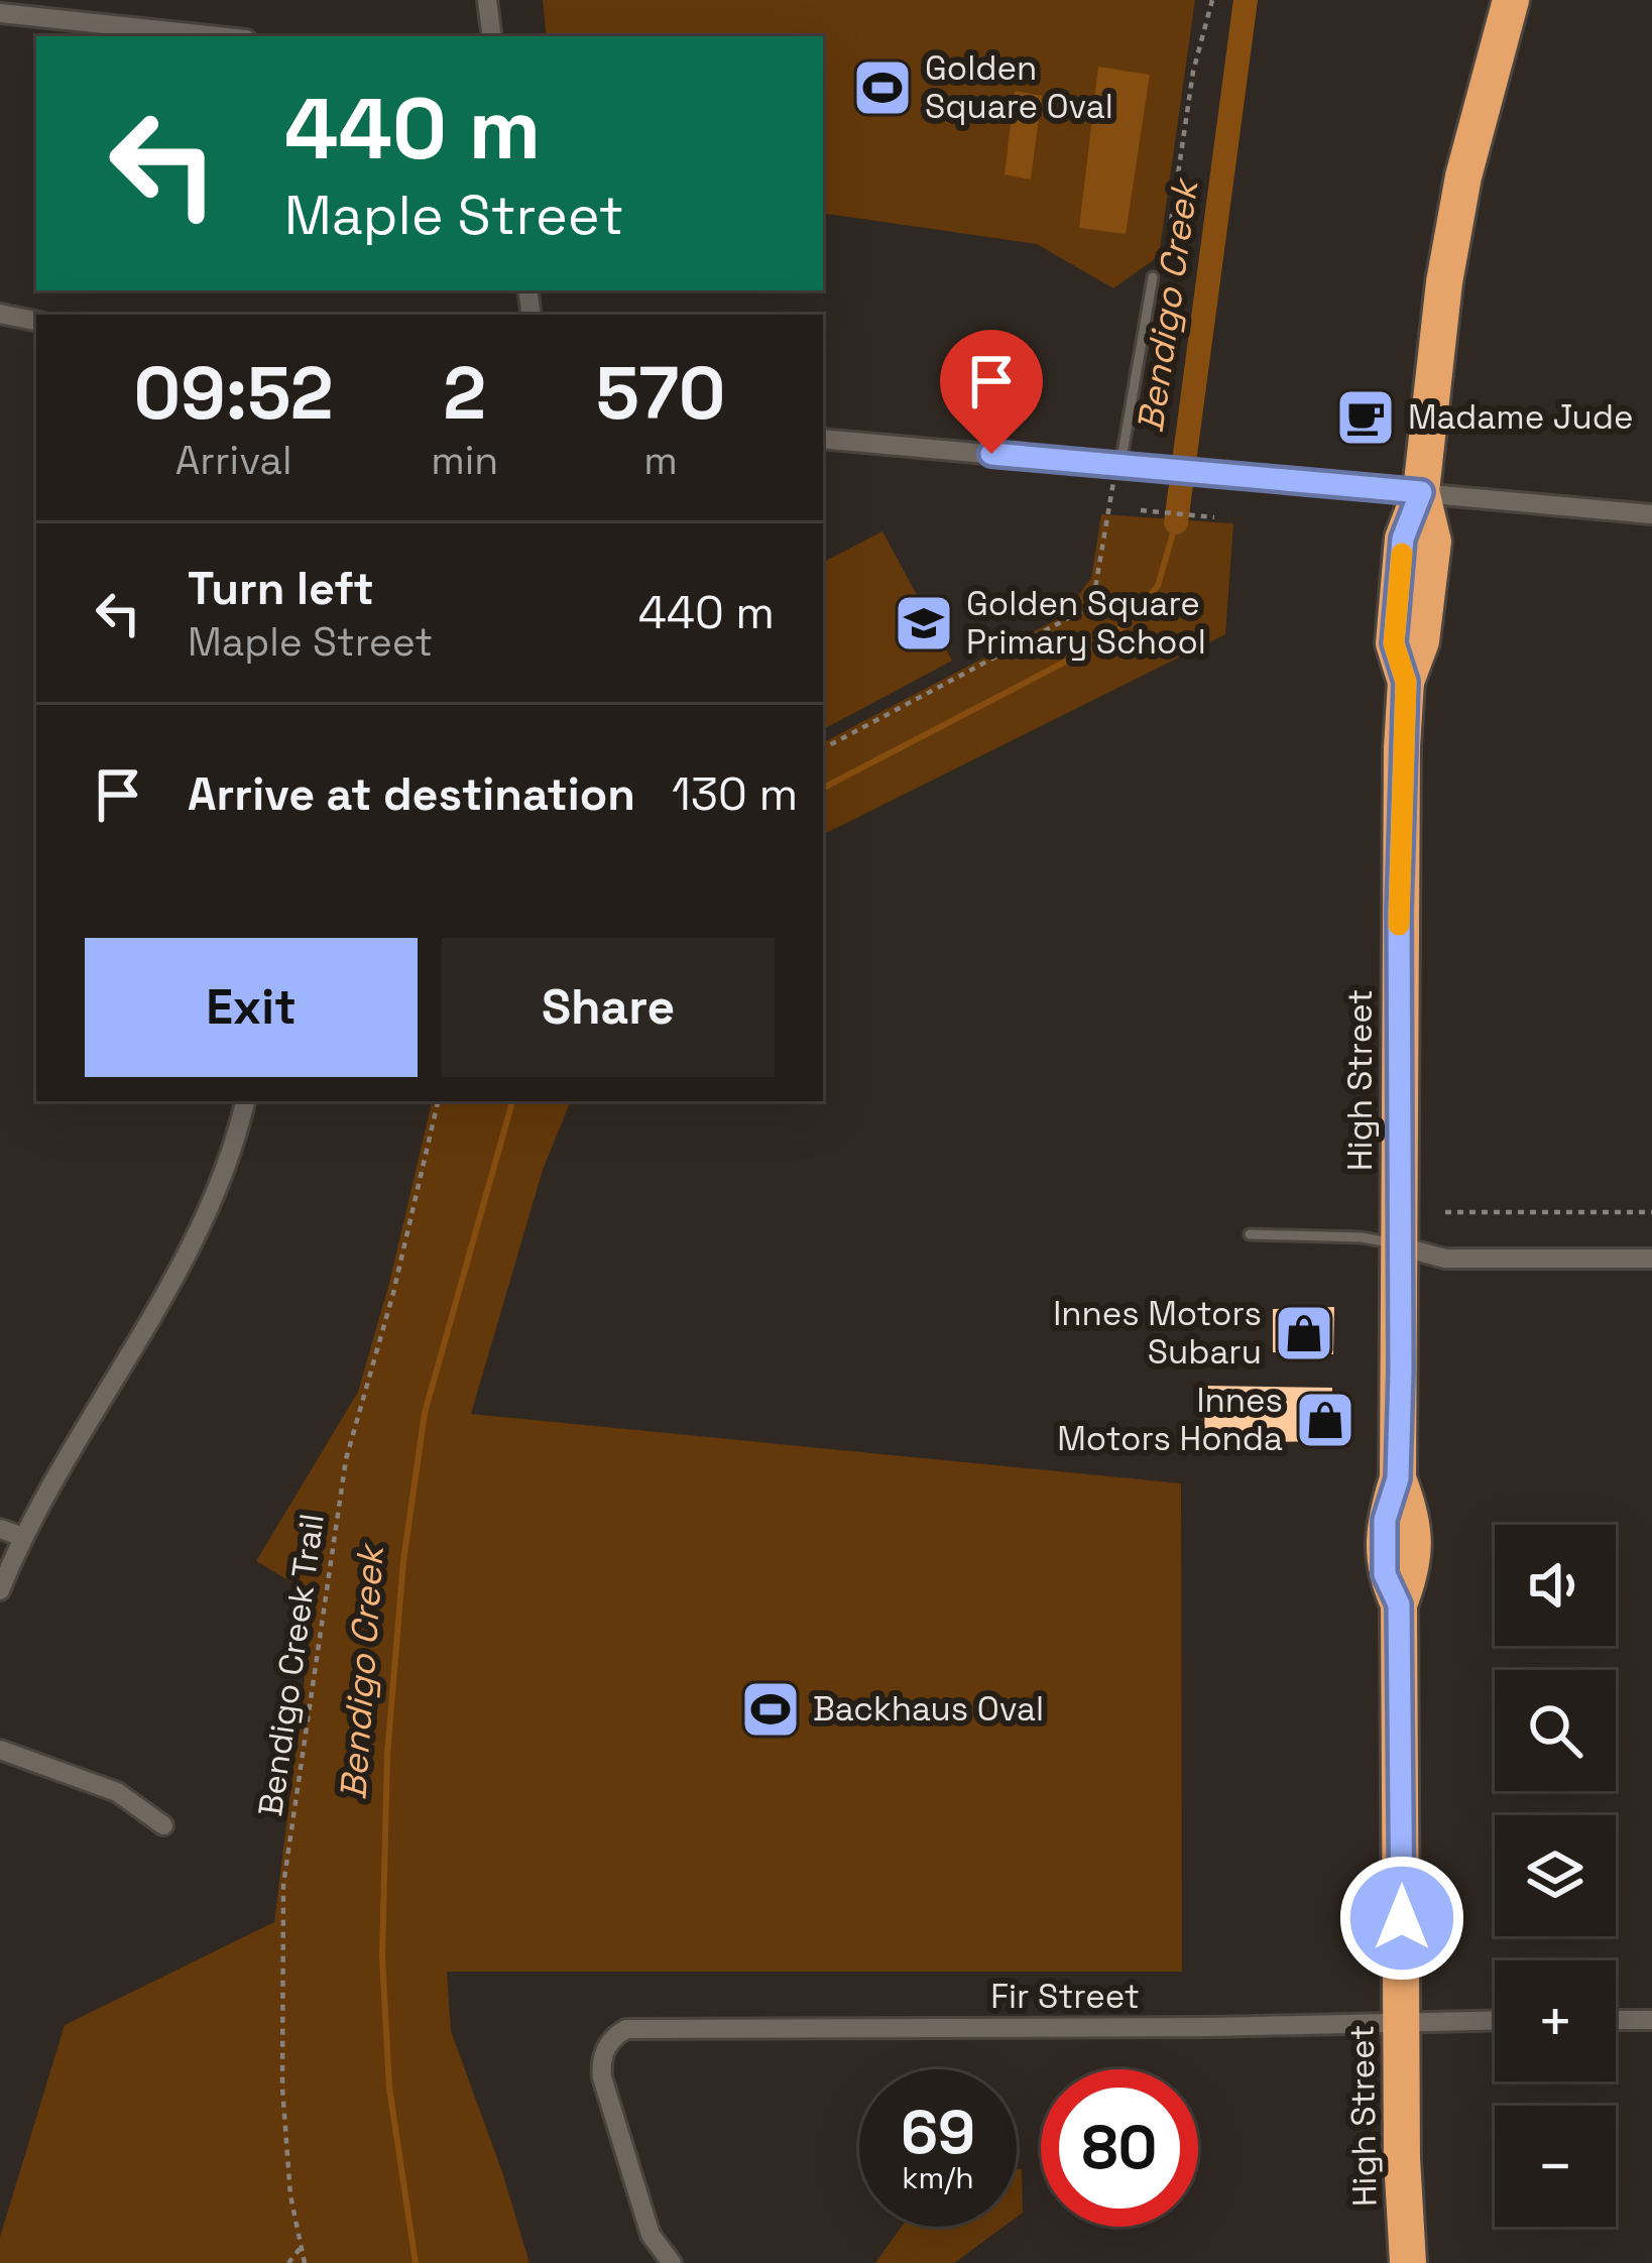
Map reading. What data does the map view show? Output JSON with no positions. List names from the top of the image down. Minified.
{"streets":{"highway":["High Street"],"street":["Fir Street"],"path":["Bendigo Creek Trail"]},"crossings":[["High Street","Fir Street"]],"water":["Bendigo Creek"],"places":{"sports":["Golden Square Oval","Backhaus Oval"],"cafe":["Madame Jude"],"school or university":["Golden Square Primary School"],"shop":["Innes Motors Subaru","Innes Motors Honda"]},"page":{"turn":["440 m","Maple Street"],"eta":["09:52","Arrival","2","min","570","m"],"list":[{"name":"Turn left","note":"Maple Street","value":"440 m"},{"name":"Arrive at destination","value":"130 m"}],"buttons":["Exit","Share"],"map_buttons":["+","−"],"speed":"69 km/h","limit":"80"}}
